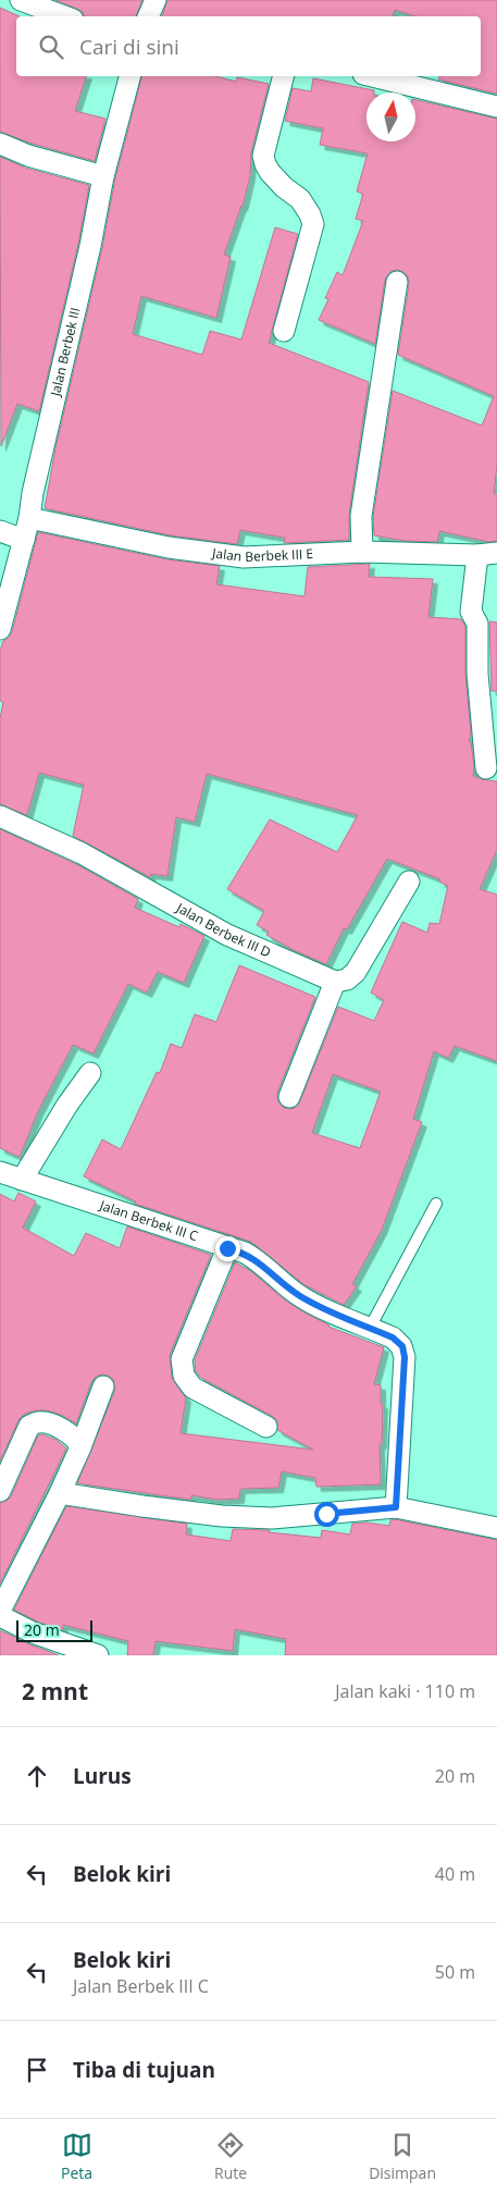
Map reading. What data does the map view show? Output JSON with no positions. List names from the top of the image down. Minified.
{"streets":{"street":["Jalan Berbek III","Jalan Berbek III E","Jalan Berbek III D","Jalan Berbek III C"]},"crossings":[["Jalan Berbek III","Jalan Berbek III E"]],"scale_bar":"20 m","north":"top","page":{"search":"Cari di sini","scale":"20 m","heading":["2 mnt","Jalan kaki · 110 m"],"list":[["Lurus","20 m"],["Belok kiri","40 m"],["Belok kiri","Jalan Berbek III C","50 m"],"Tiba di tujuan"],"nav":["Peta","Rute","Disimpan"]}}
